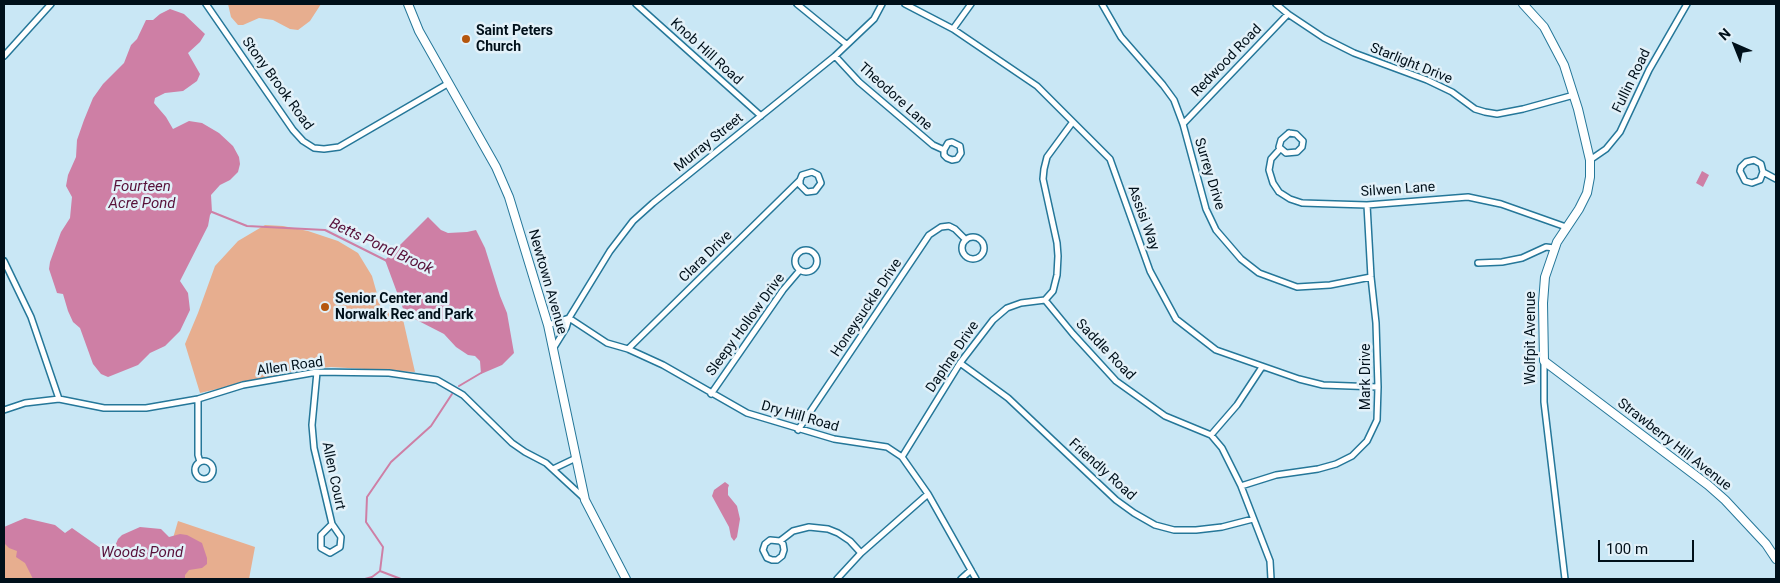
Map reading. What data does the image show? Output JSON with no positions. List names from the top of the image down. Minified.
{"streets":{"street":["Knob Hill Road","Redwood Road","Starlight Drive","Fullin Road","Stony Brook Road","Theodore Lane","Murray Street","Surrey Drive","Silwen Lane","Assisi Way","Clara Drive","Newtown Avenue","Honeysuckle Drive","Sleepy Hollow Drive","Wolfpit Avenue","Saddle Road","Daphne Drive","Allen Road","Mark Drive","Dry Hill Road","Strawberry Hill Avenue","Friendly Road","Allen Court"]},"crossings":[["Knob Hill Road","Murray Street"],["Redwood Road","Starlight Drive"],["Redwood Road","Surrey Drive"],["Starlight Drive","Wolfpit Avenue"],["Fullin Road","Wolfpit Avenue"],["Stony Brook Road","Newtown Avenue"],["Theodore Lane","Murray Street"],["Murray Street","Newtown Avenue"],["Murray Street","Dry Hill Road"],["Surrey Drive","Mark Drive"],["Silwen Lane","Wolfpit Avenue"],["Silwen Lane","Mark Drive"],["Assisi Way","Mark Drive"],["Clara Drive","Dry Hill Road"],["Newtown Avenue","Allen Road"],["Honeysuckle Drive","Dry Hill Road"],["Sleepy Hollow Drive","Dry Hill Road"],["Wolfpit Avenue","Strawberry Hill Avenue"],["Saddle Road","Daphne Drive"],["Daphne Drive","Dry Hill Road"],["Daphne Drive","Friendly Road"],["Allen Road","Allen Court"]],"water":["Fourteen Acre Pond","Betts Pond Brook","Woods Pond"],"places":["Saint Peters Church","Senior Center and Norwalk Rec and Park"],"scale_bar":"100 m","north":"top left"}
